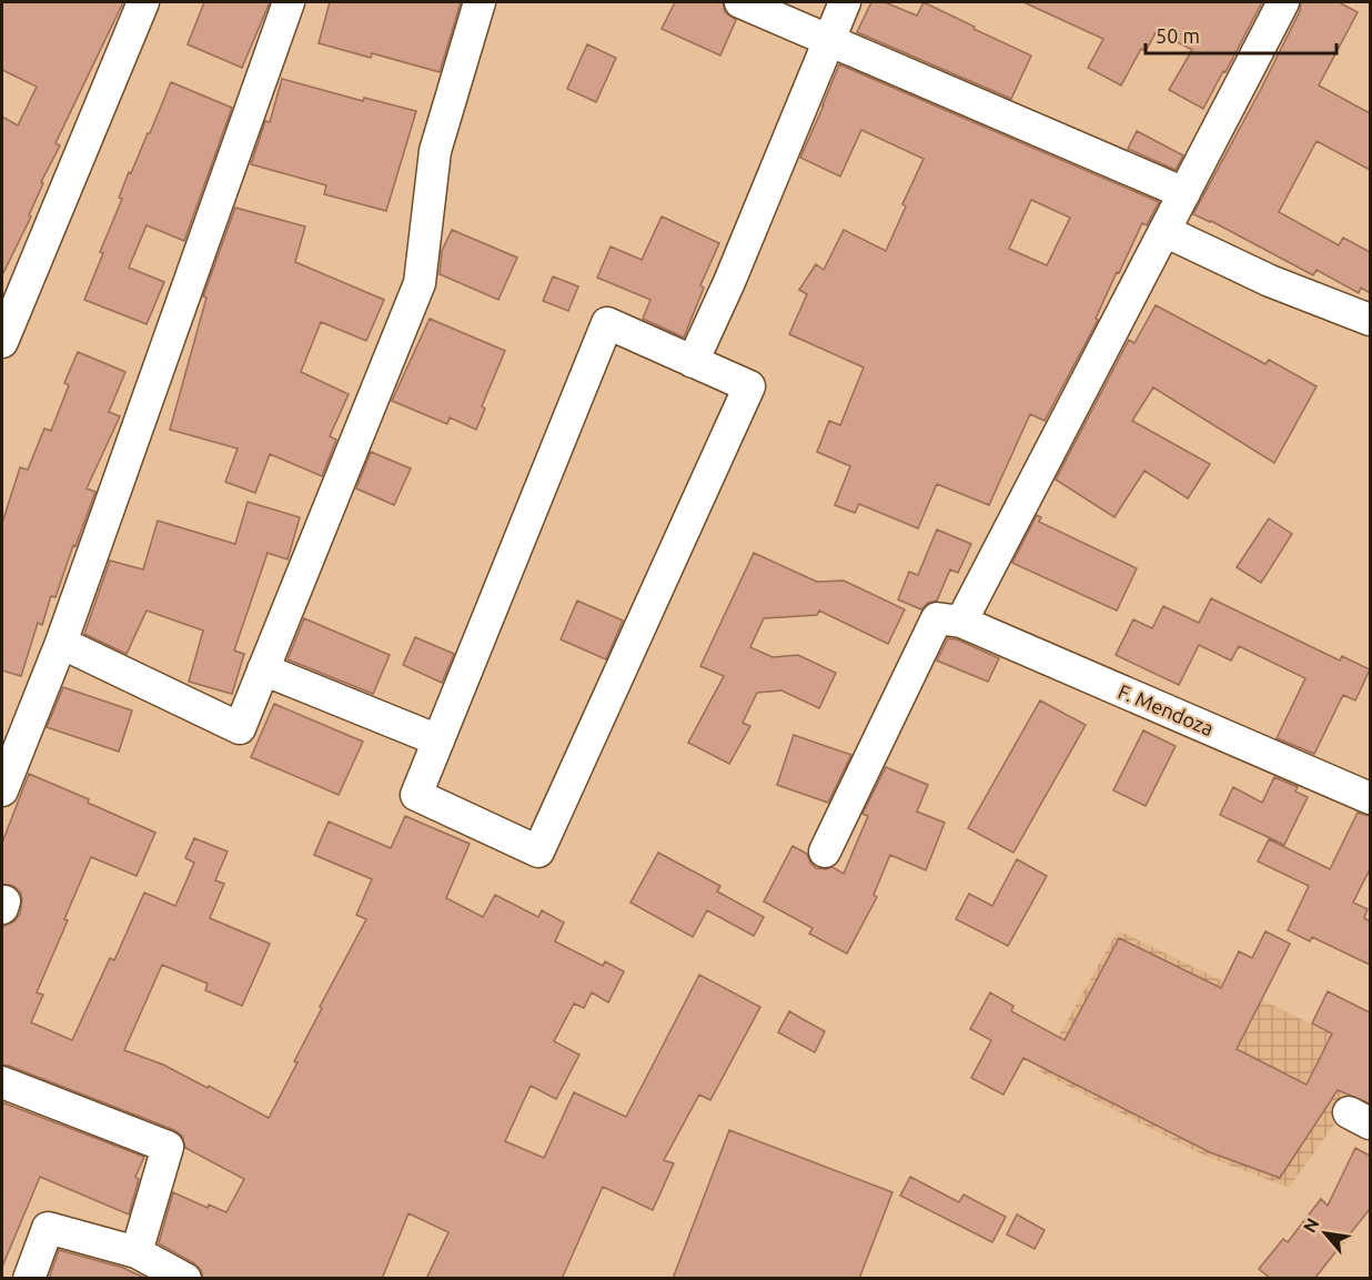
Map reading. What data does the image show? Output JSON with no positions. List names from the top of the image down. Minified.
{"streets":{"street":["F. Mendoza"]},"scale_bar":"50 m","north":"top left"}
